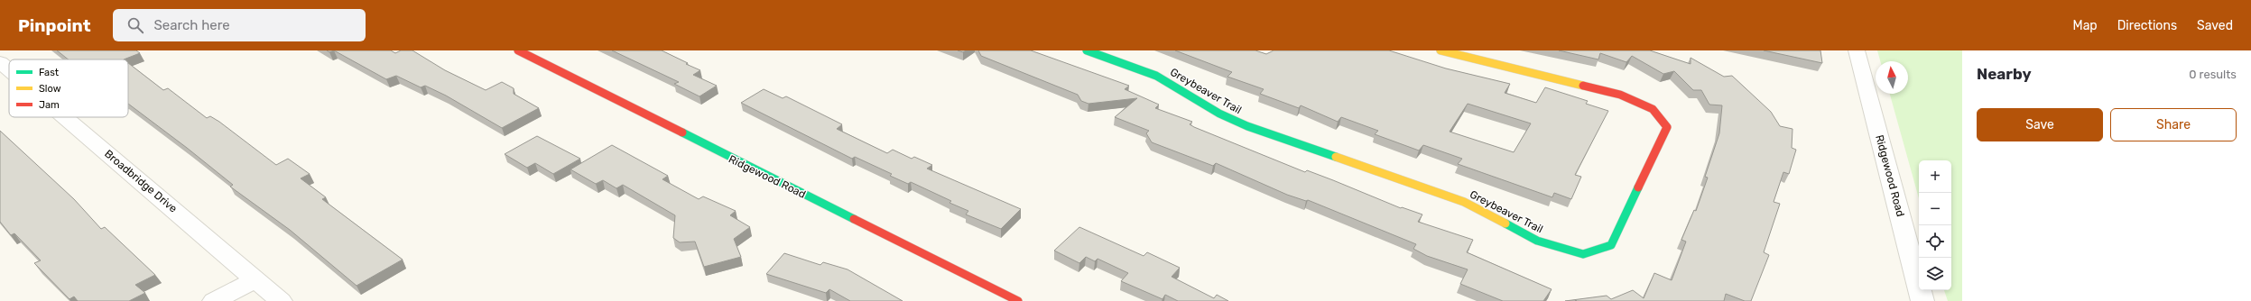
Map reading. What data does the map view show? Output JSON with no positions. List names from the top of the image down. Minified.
{"streets":{"street":["Greybeaver Trail","Ridgewood Road","Broadbridge Drive"]},"legend":["Fast","Slow","Jam"],"north":"top","page":{"header":"Pinpoint","search":"Search here","nav":["Map","Directions","Saved"],"heading":["Nearby","0 results"],"buttons":["Save","Share"],"map_buttons":["+","−"]}}
